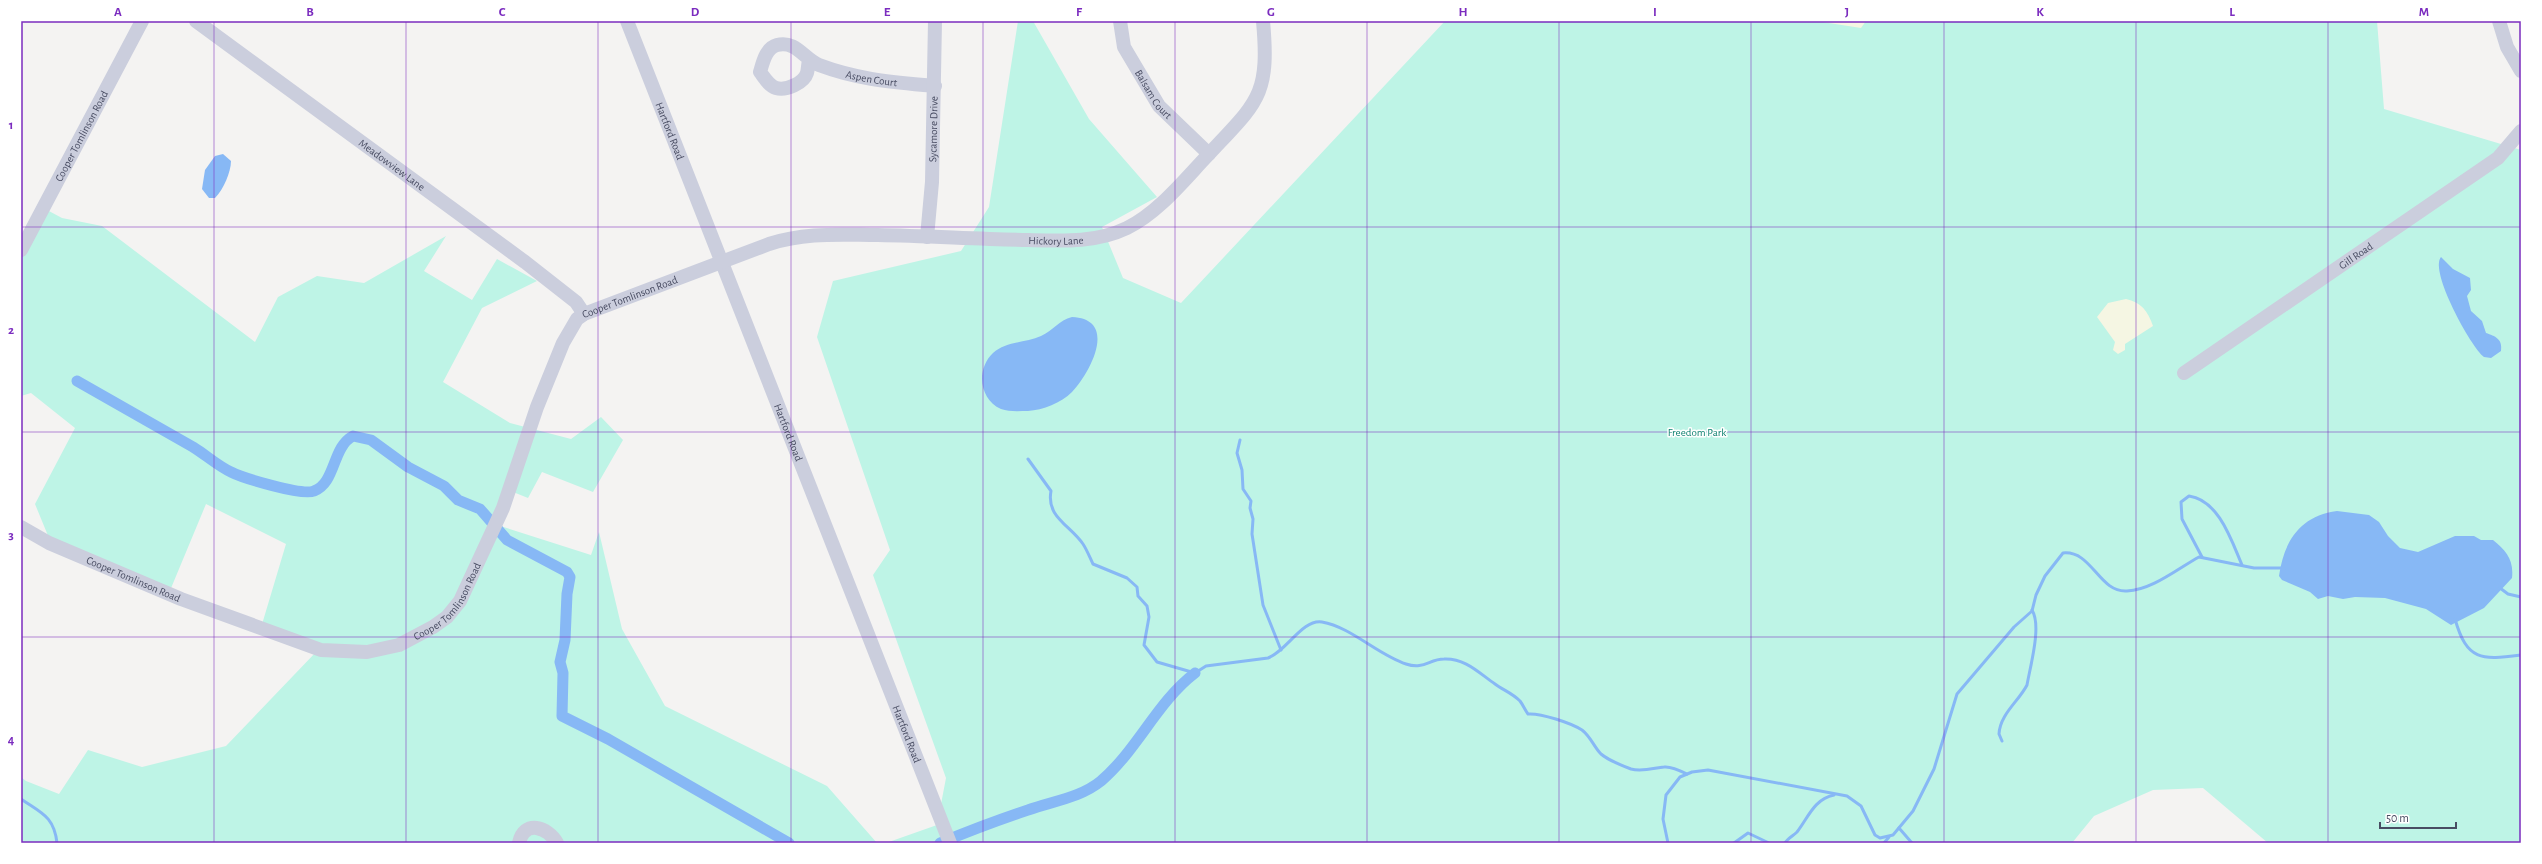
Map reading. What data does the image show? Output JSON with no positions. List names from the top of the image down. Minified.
{"streets":{"street":["Aspen Court","Balsam Court","Sycamore Drive","Hartford Road","Cooper Tomlinson Road","Meadowview Lane","Hickory Lane","Gill Road"]},"crossings":[["Aspen Court","Sycamore Drive"],["Balsam Court","Hickory Lane"],["Sycamore Drive","Hickory Lane"],["Hartford Road","Cooper Tomlinson Road"],["Hartford Road","Hickory Lane"],["Cooper Tomlinson Road","Meadowview Lane"],["Cooper Tomlinson Road","Hickory Lane"]],"parks":["Freedom Park"],"scale_bar":"50 m","grid":{"columns":["A","B","C","D","E","F","G","H","I","J","K","L","M"],"rows":["1","2","3","4"]}}
